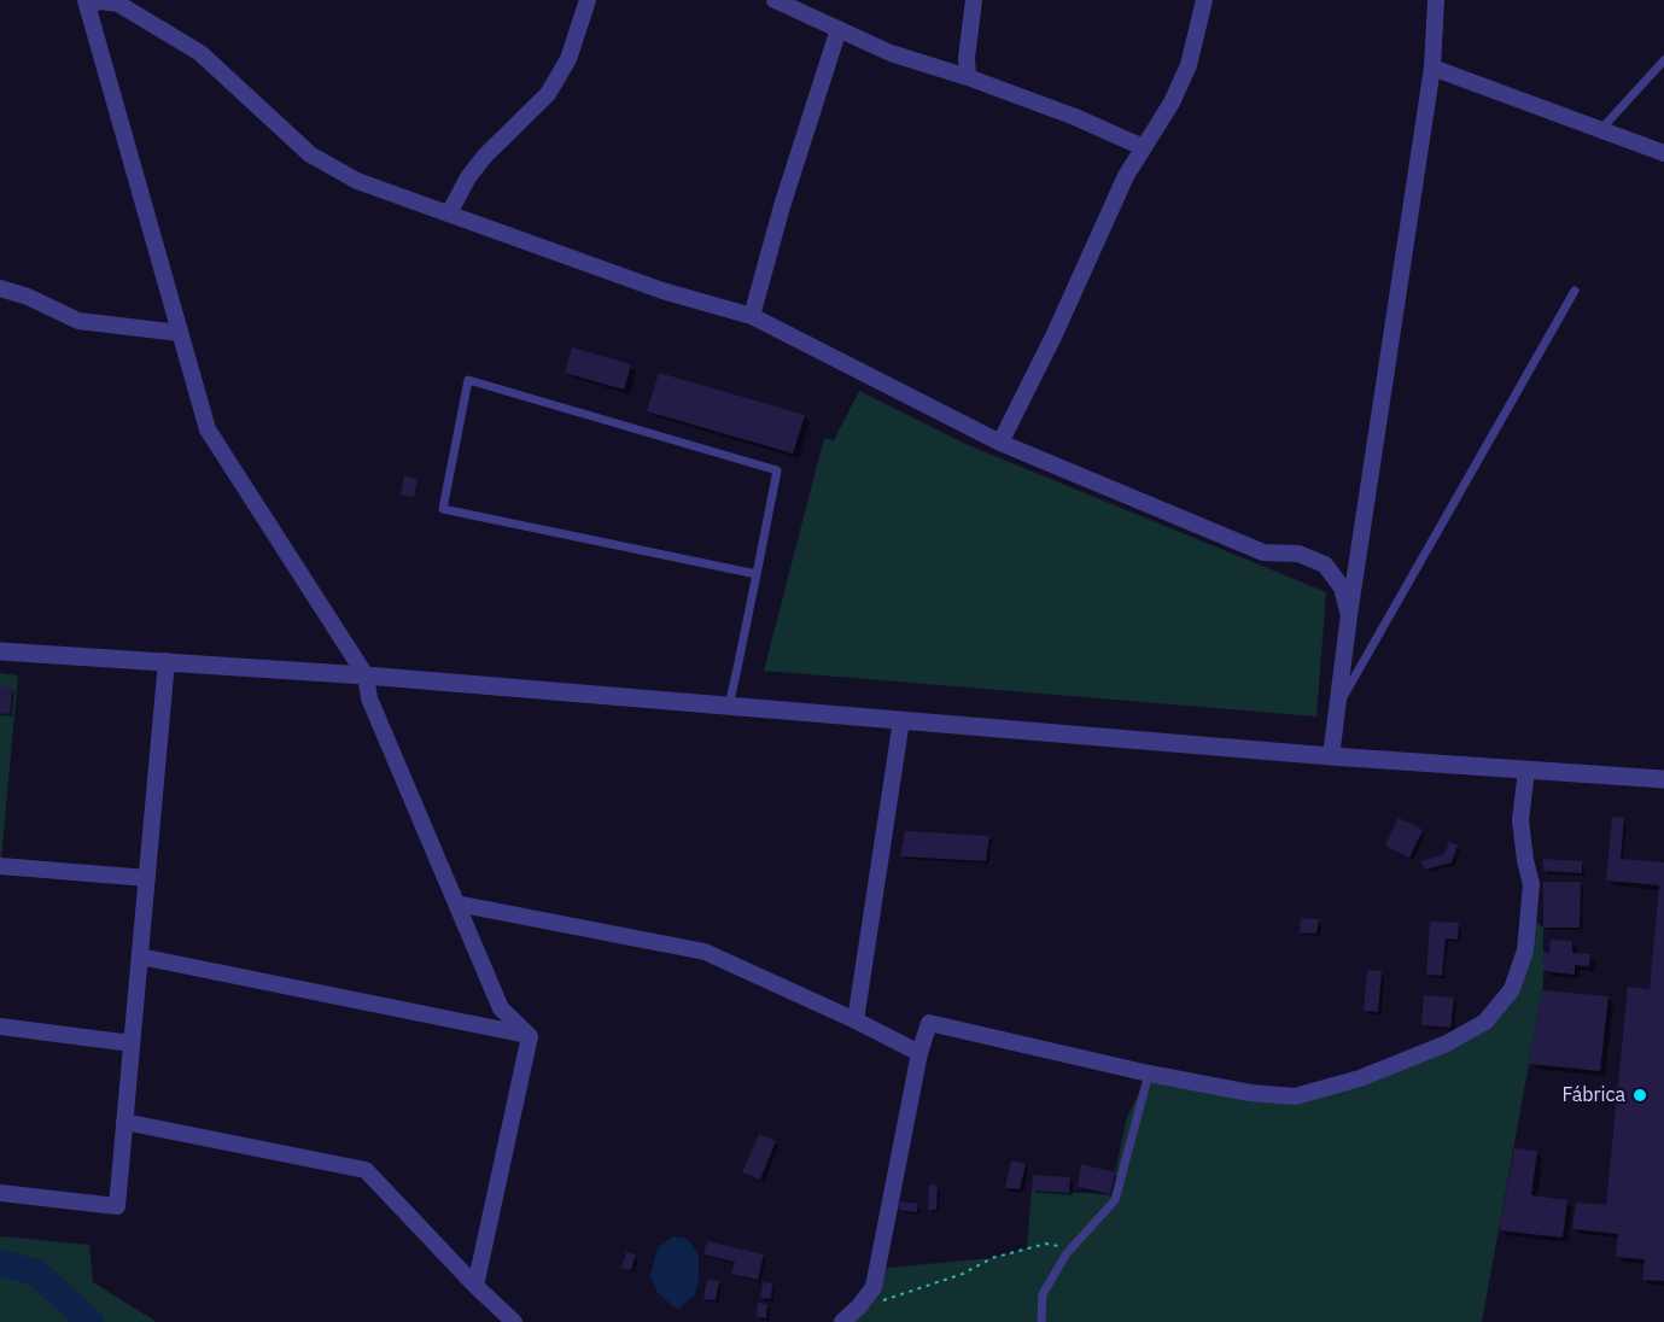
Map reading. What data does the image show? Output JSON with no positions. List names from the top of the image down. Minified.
{"places":["Fábrica"]}
